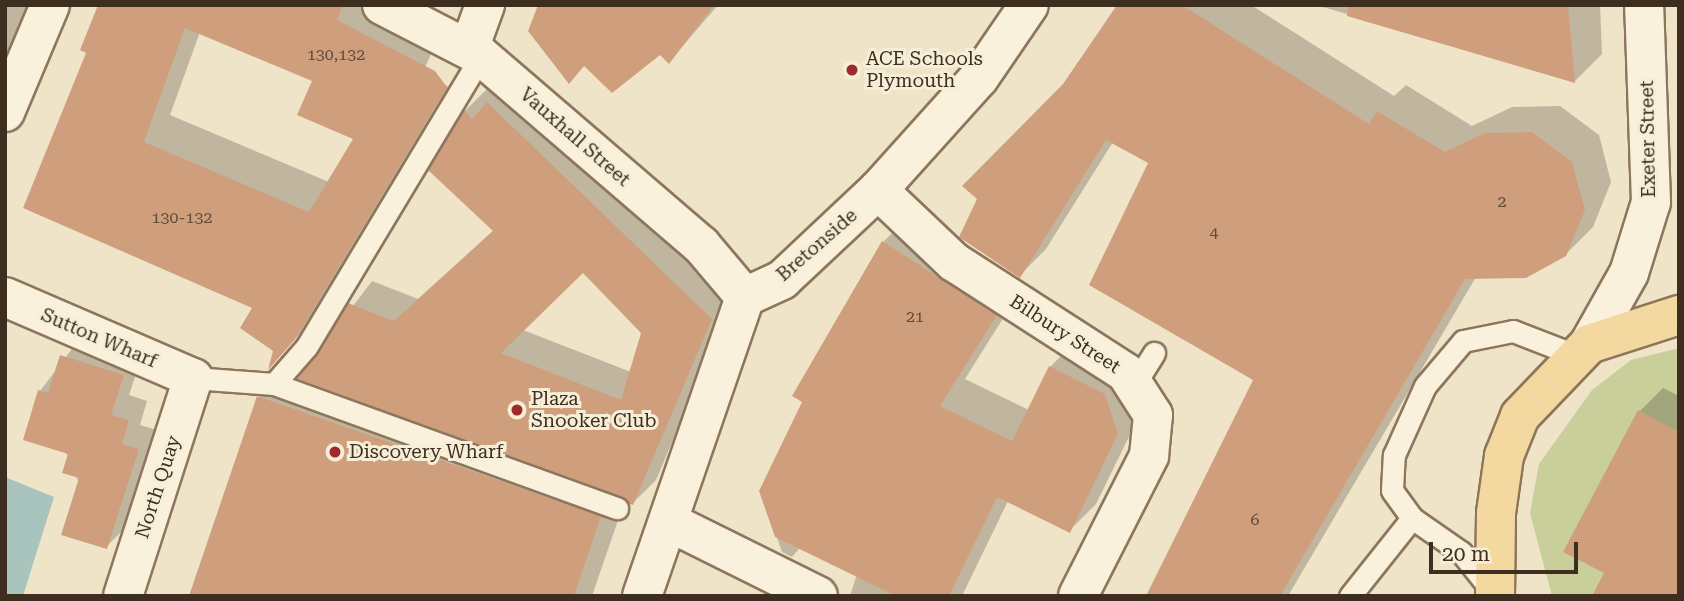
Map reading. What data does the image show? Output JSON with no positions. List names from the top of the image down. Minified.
{"streets":{"street":["Vauxhall Street","Exeter Street","Bretonside","Bilbury Street","Sutton Wharf","North Quay"]},"crossings":[["Vauxhall Street","Bretonside"],["Bretonside","Bilbury Street"],["Sutton Wharf","North Quay"]],"places":["ACE Schools Plymouth","Plaza Snooker Club","Discovery Wharf"],"house_numbers":["130,132","2","130-132","4","21","6"],"scale_bar":"20 m"}
